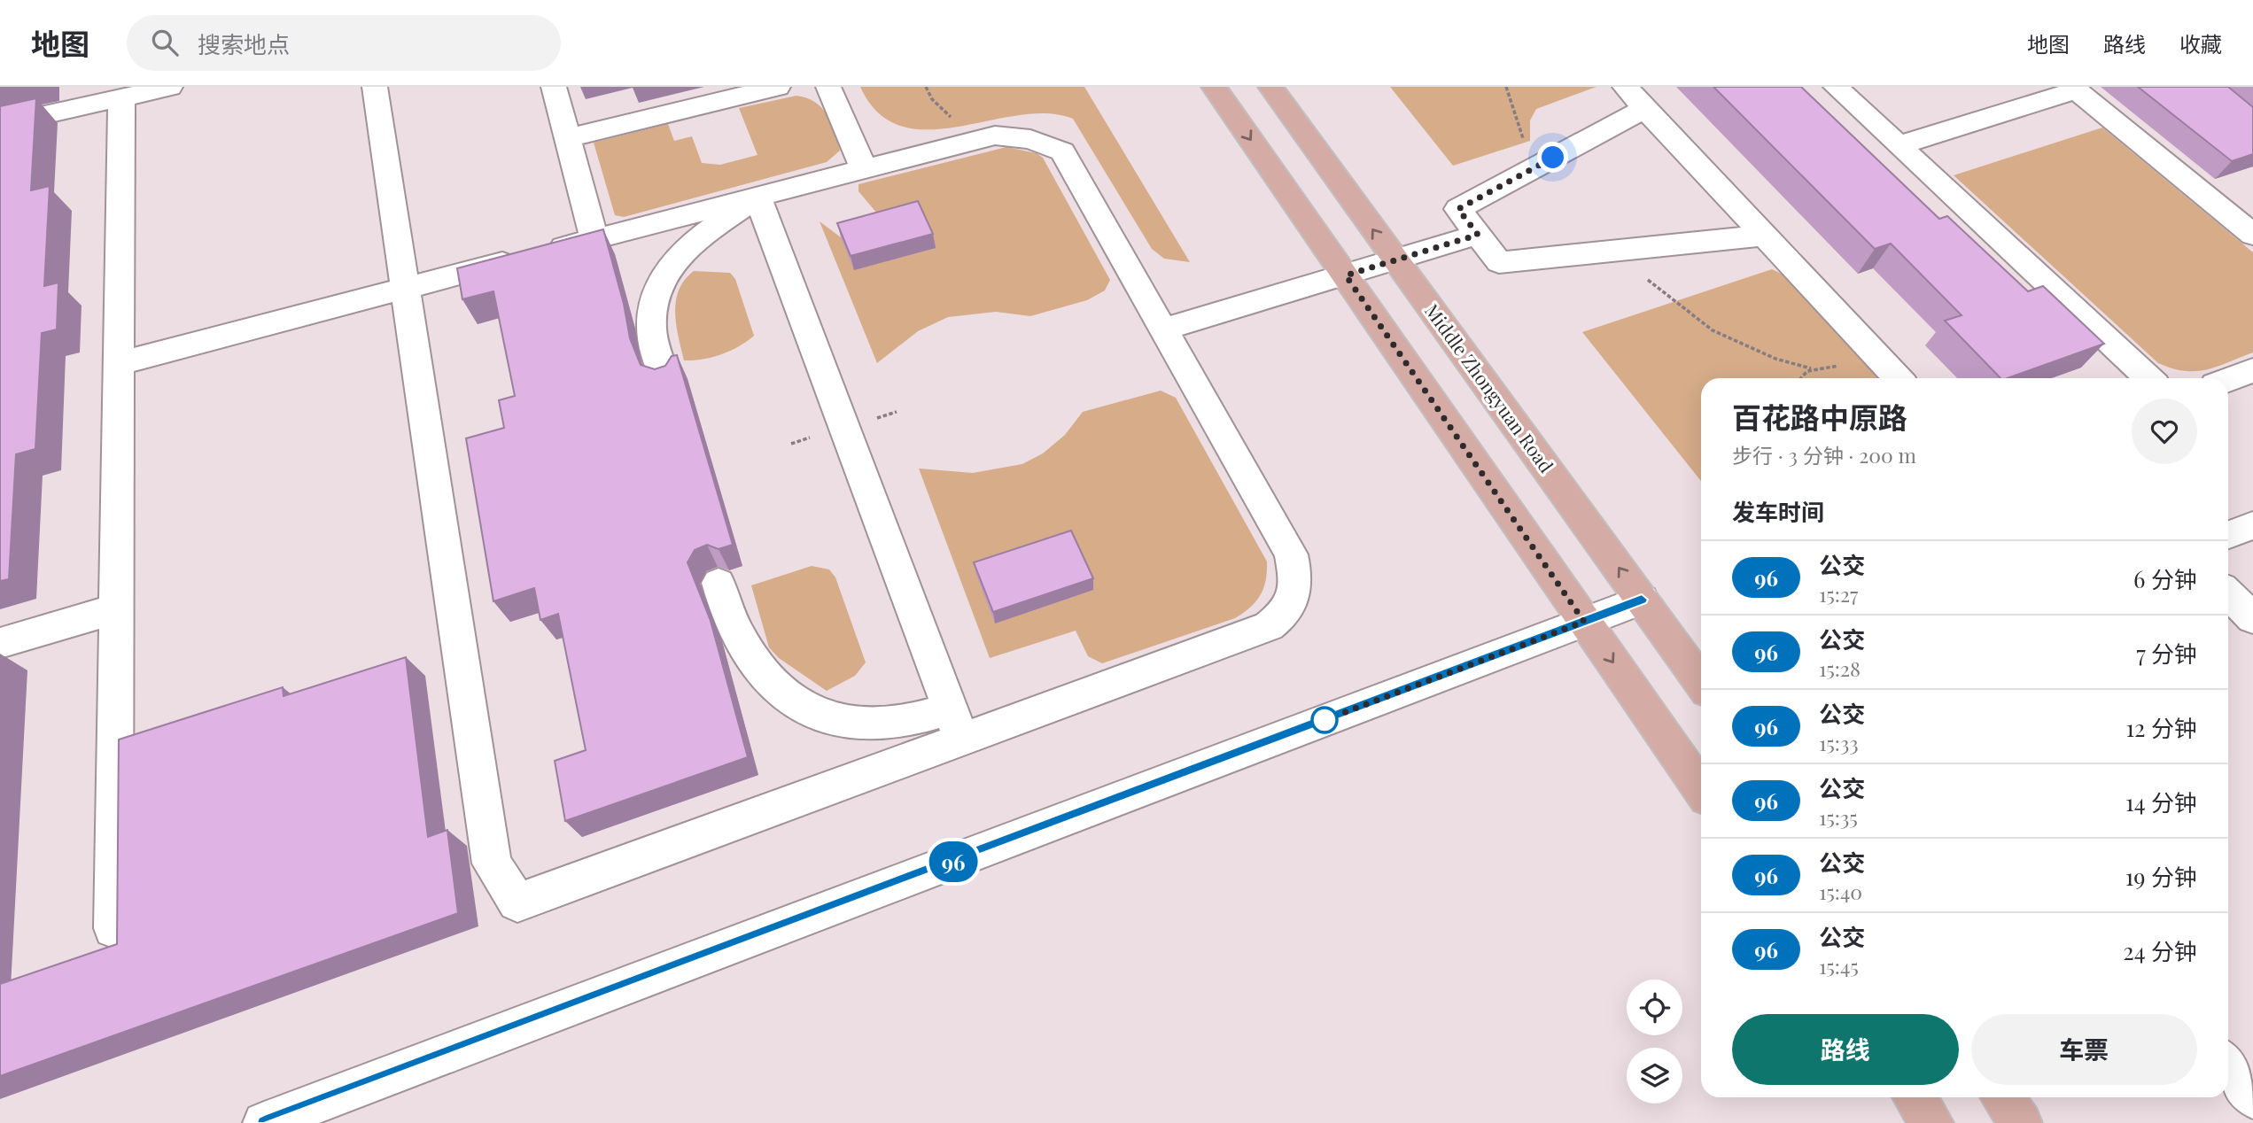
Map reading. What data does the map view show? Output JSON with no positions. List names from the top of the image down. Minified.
{"streets":{"main road":["Middle Zhongyuan Road"]},"lines":["bus line 96"],"page":{"header":"地图","search":"搜索地点","nav":["地图","路线","收藏"],"on_map":"96","heading":[["百花路中原路","步行 · 3 分钟 · 200 m"],"发车时间"],"list":[{"mark":"96","name":"公交","note":"15:27","value":"6 分钟"},{"mark":"96","name":"公交","note":"15:28","value":"7 分钟"},{"mark":"96","name":"公交","note":"15:33","value":"12 分钟"},{"mark":"96","name":"公交","note":"15:35","value":"14 分钟"},{"mark":"96","name":"公交","note":"15:40","value":"19 分钟"},{"mark":"96","name":"公交","note":"15:45","value":"24 分钟"}],"buttons":["路线","车票"]}}
